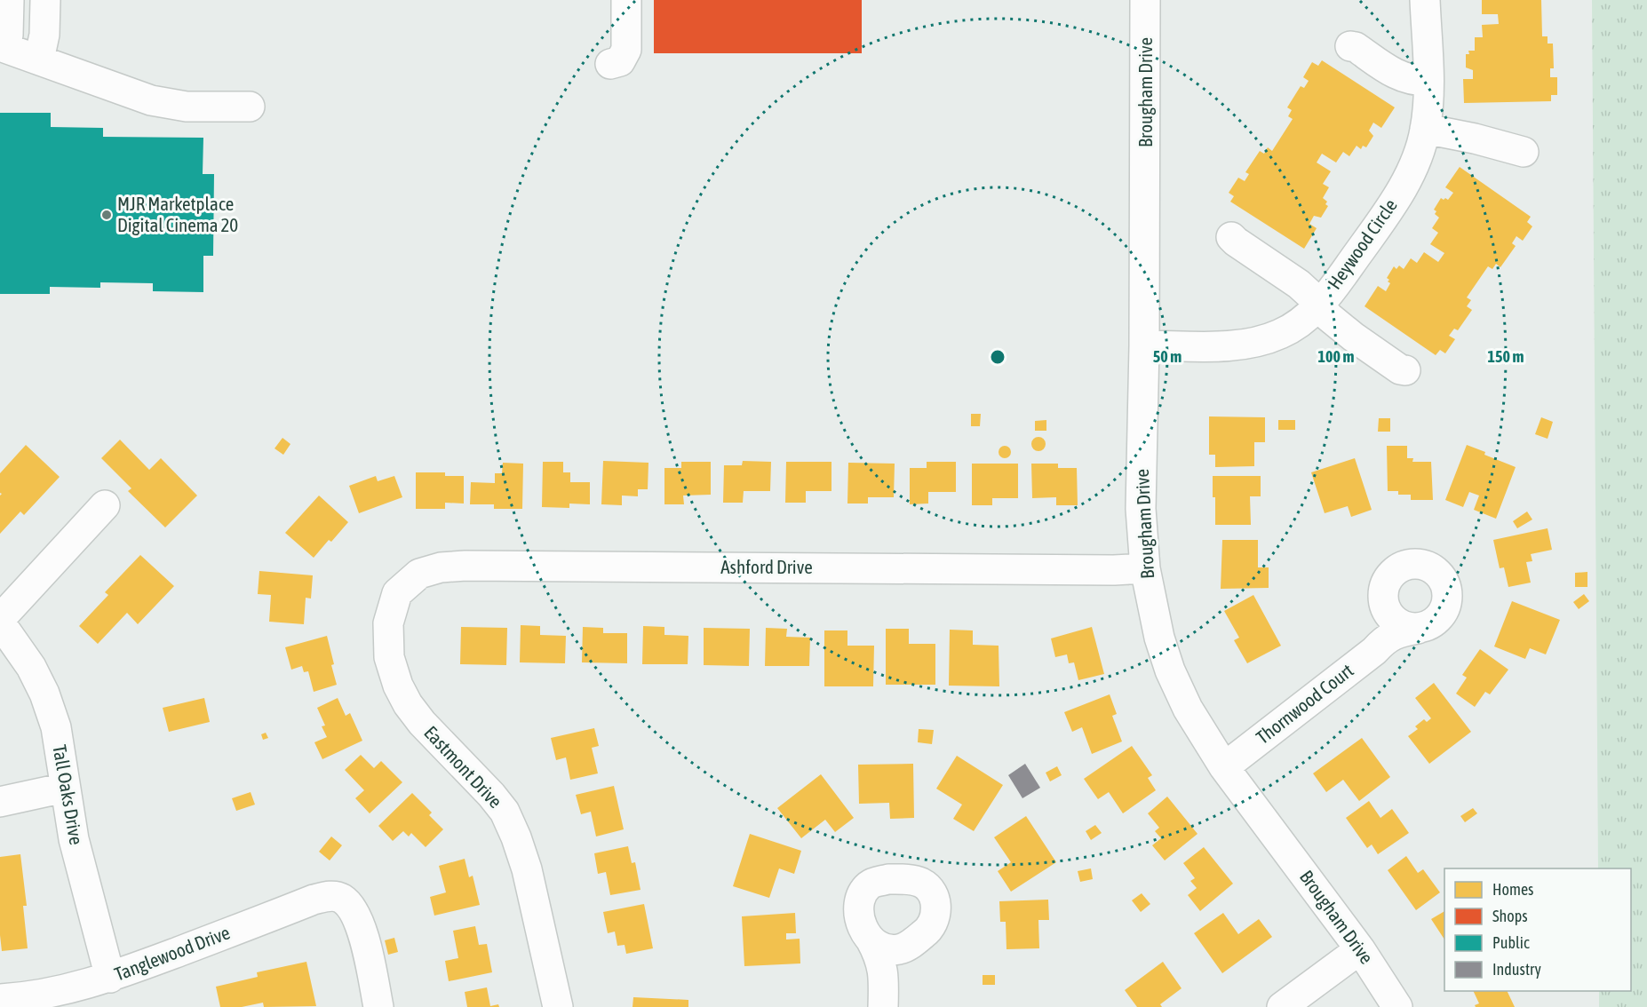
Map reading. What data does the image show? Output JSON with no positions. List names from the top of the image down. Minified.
{"streets":{"street":["Brougham Drive","Heywood Circle","Ashford Drive","Thornwood Court","Eastmont Drive","Tall Oaks Drive","Tanglewood Drive"]},"crossings":[["Brougham Drive","Heywood Circle"],["Brougham Drive","Ashford Drive"],["Brougham Drive","Thornwood Court"],["Ashford Drive","Eastmont Drive"],["Tall Oaks Drive","Tanglewood Drive"]],"places":["MJR Marketplace Digital Cinema 20"],"legend":["Homes","Shops","Public","Industry"],"rings":["50 m","100 m","150 m"]}
